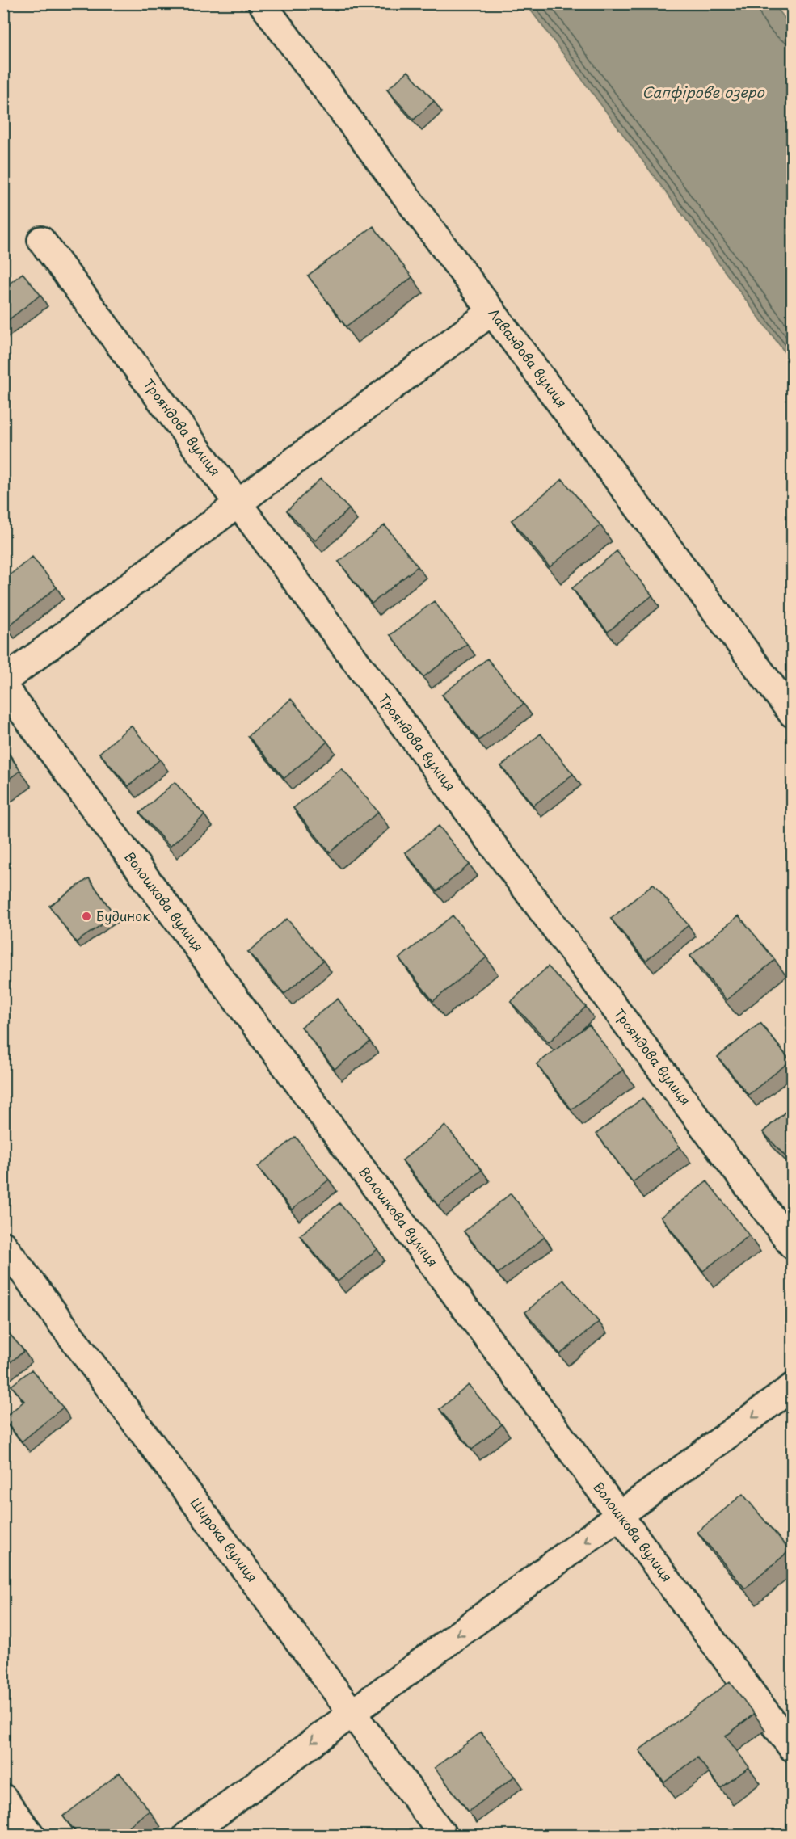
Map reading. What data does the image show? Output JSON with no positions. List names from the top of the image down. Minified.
{"streets":{"street":["Лавандова вулиця","Трояндова вулиця","Волошкова вулиця","Широка вулиця"]},"water":["Сапфірове озеро"],"places":["Будинок"]}
